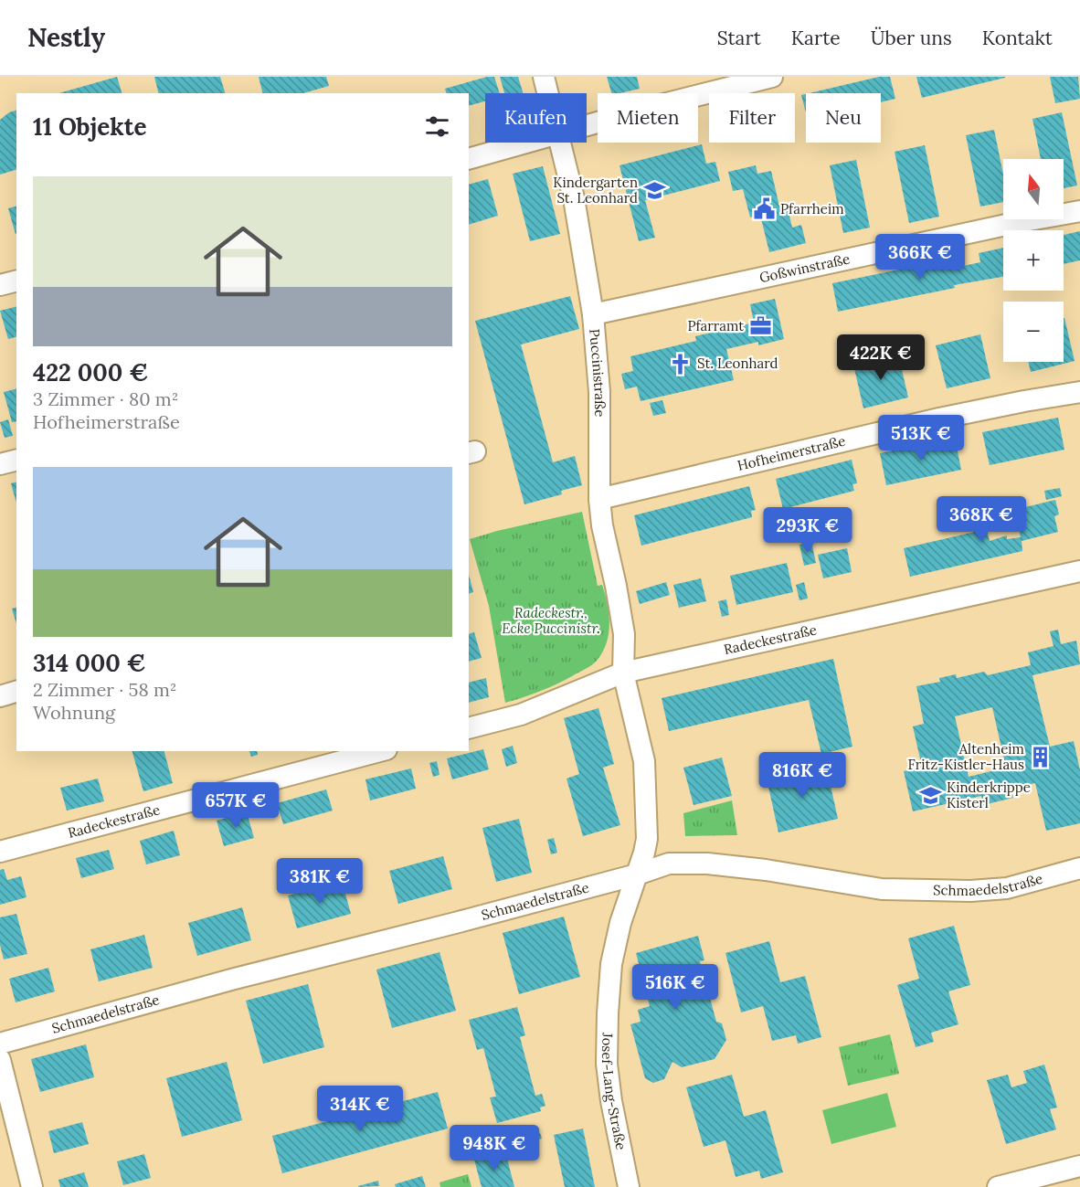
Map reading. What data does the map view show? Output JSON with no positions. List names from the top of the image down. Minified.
{"streets":{"street":["Goßwinstraße","Puccinistraße","Hofheimerstraße","Radeckestraße","Schmaedelstraße","Josef-Lang-Straße"]},"crossings":[["Goßwinstraße","Puccinistraße"],["Puccinistraße","Hofheimerstraße"],["Puccinistraße","Radeckestraße"],["Puccinistraße","Josef-Lang-Straße"],["Radeckestraße","Josef-Lang-Straße"],["Schmaedelstraße","Josef-Lang-Straße"]],"parks":["Radeckestr., Ecke Puccinistr."],"places":{"school or university":["Kindergarten St. Leonhard","Kinderkrippe Kisterl"],"public building":["Pfarrheim"],"office":["Pfarramt"],"church":["St. Leonhard"],"building":["Altenheim Fritz-Kistler-Haus"]},"north":"top","page":{"header":"Nestly","nav":["Start","Karte","Über uns","Kontakt"],"chip":["Kaufen","Mieten","Filter","Neu"],"heading":"11 Objekte","map_buttons":["+","−"],"list":[{"name":"422 000 €","note":"3 Zimmer · 80 m² · Hofheimerstraße"},{"name":"314 000 €","note":"2 Zimmer · 58 m² · Wohnung"}],"price":["366K €","422K €","513K €","368K €","293K €","816K €","657K €","381K €","516K €","314K €","948K €"]}}
